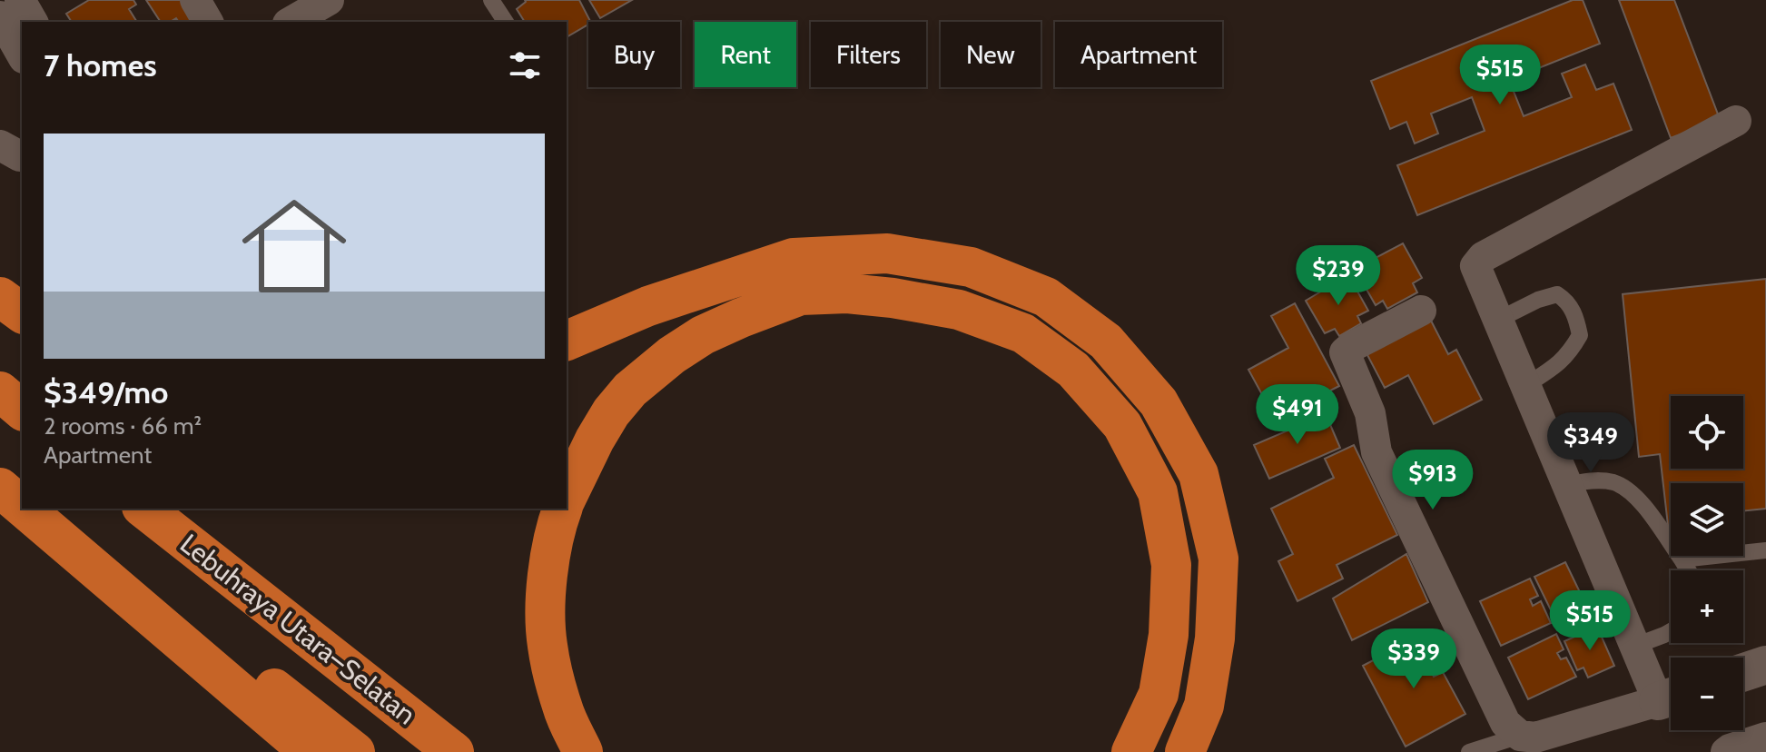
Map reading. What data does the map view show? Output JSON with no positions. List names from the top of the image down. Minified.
{"streets":{"highway":["Lebuhraya Utara–Selatan"]},"page":{"chip":["Buy","Rent","Filters","New","Apartment"],"heading":"7 homes","price":["$515","$239","$491","$349","$913","$515","$339"],"list":[{"name":"$349/mo","note":"2 rooms · 66 m² · Apartment"}],"map_buttons":["+","−"]}}
